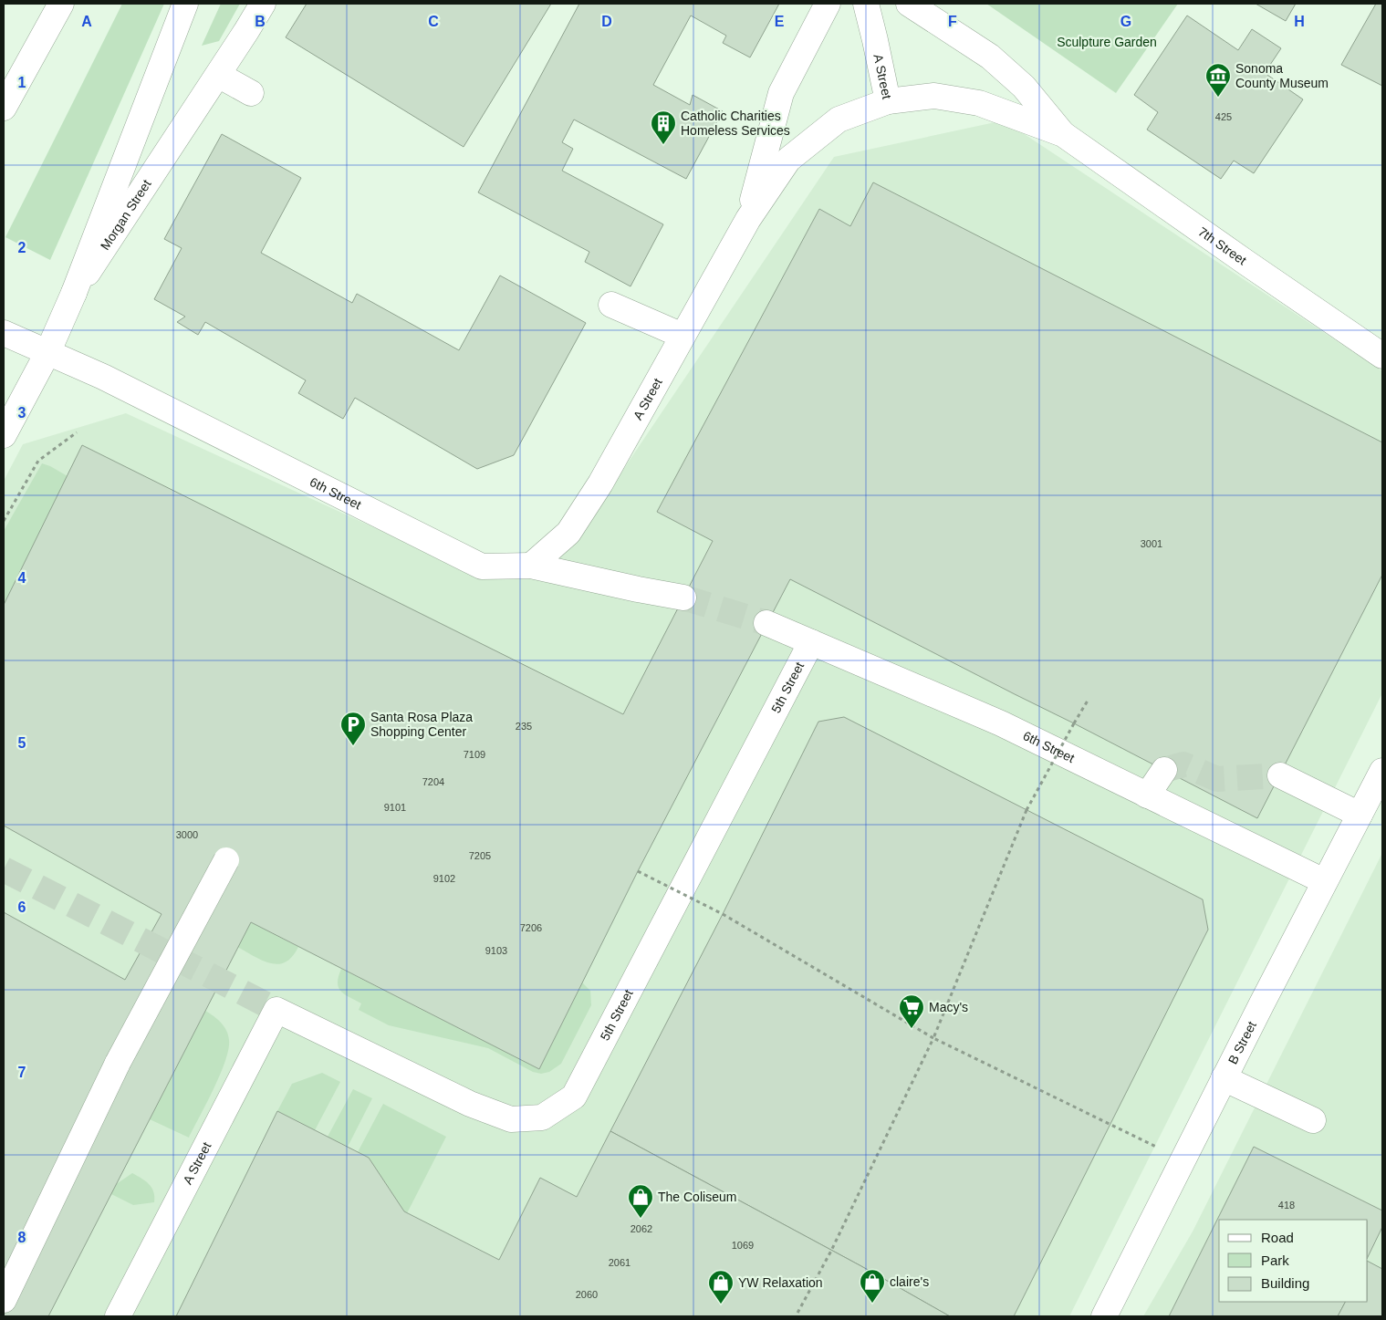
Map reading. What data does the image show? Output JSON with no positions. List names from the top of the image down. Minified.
{"streets":{"main road":["A Street","Morgan Street","7th Street","6th Street","5th Street","B Street"]},"crossings":[["A Street","7th Street"],["A Street","6th Street"],["A Street","5th Street"],["Morgan Street","6th Street"],["6th Street","5th Street"],["6th Street","B Street"]],"parks":["Sculpture Garden"],"places":{"museum":["Sonoma County Museum"],"building":["Catholic Charities Homeless Services"],"parking":["Santa Rosa Plaza Shopping Center"],"supermarket":["Macy's"],"shop":["The Coliseum","claire's","YW Relaxation"]},"house_numbers":["425","3001","235","7109","7204","9101","3000","7205","9102","7206","9103","418","2062","1069","2061","2060"],"legend":["Road","Park","Building"],"grid":{"columns":["A","B","C","D","E","F","G","H"],"rows":["1","2","3","4","5","6","7","8"]}}
